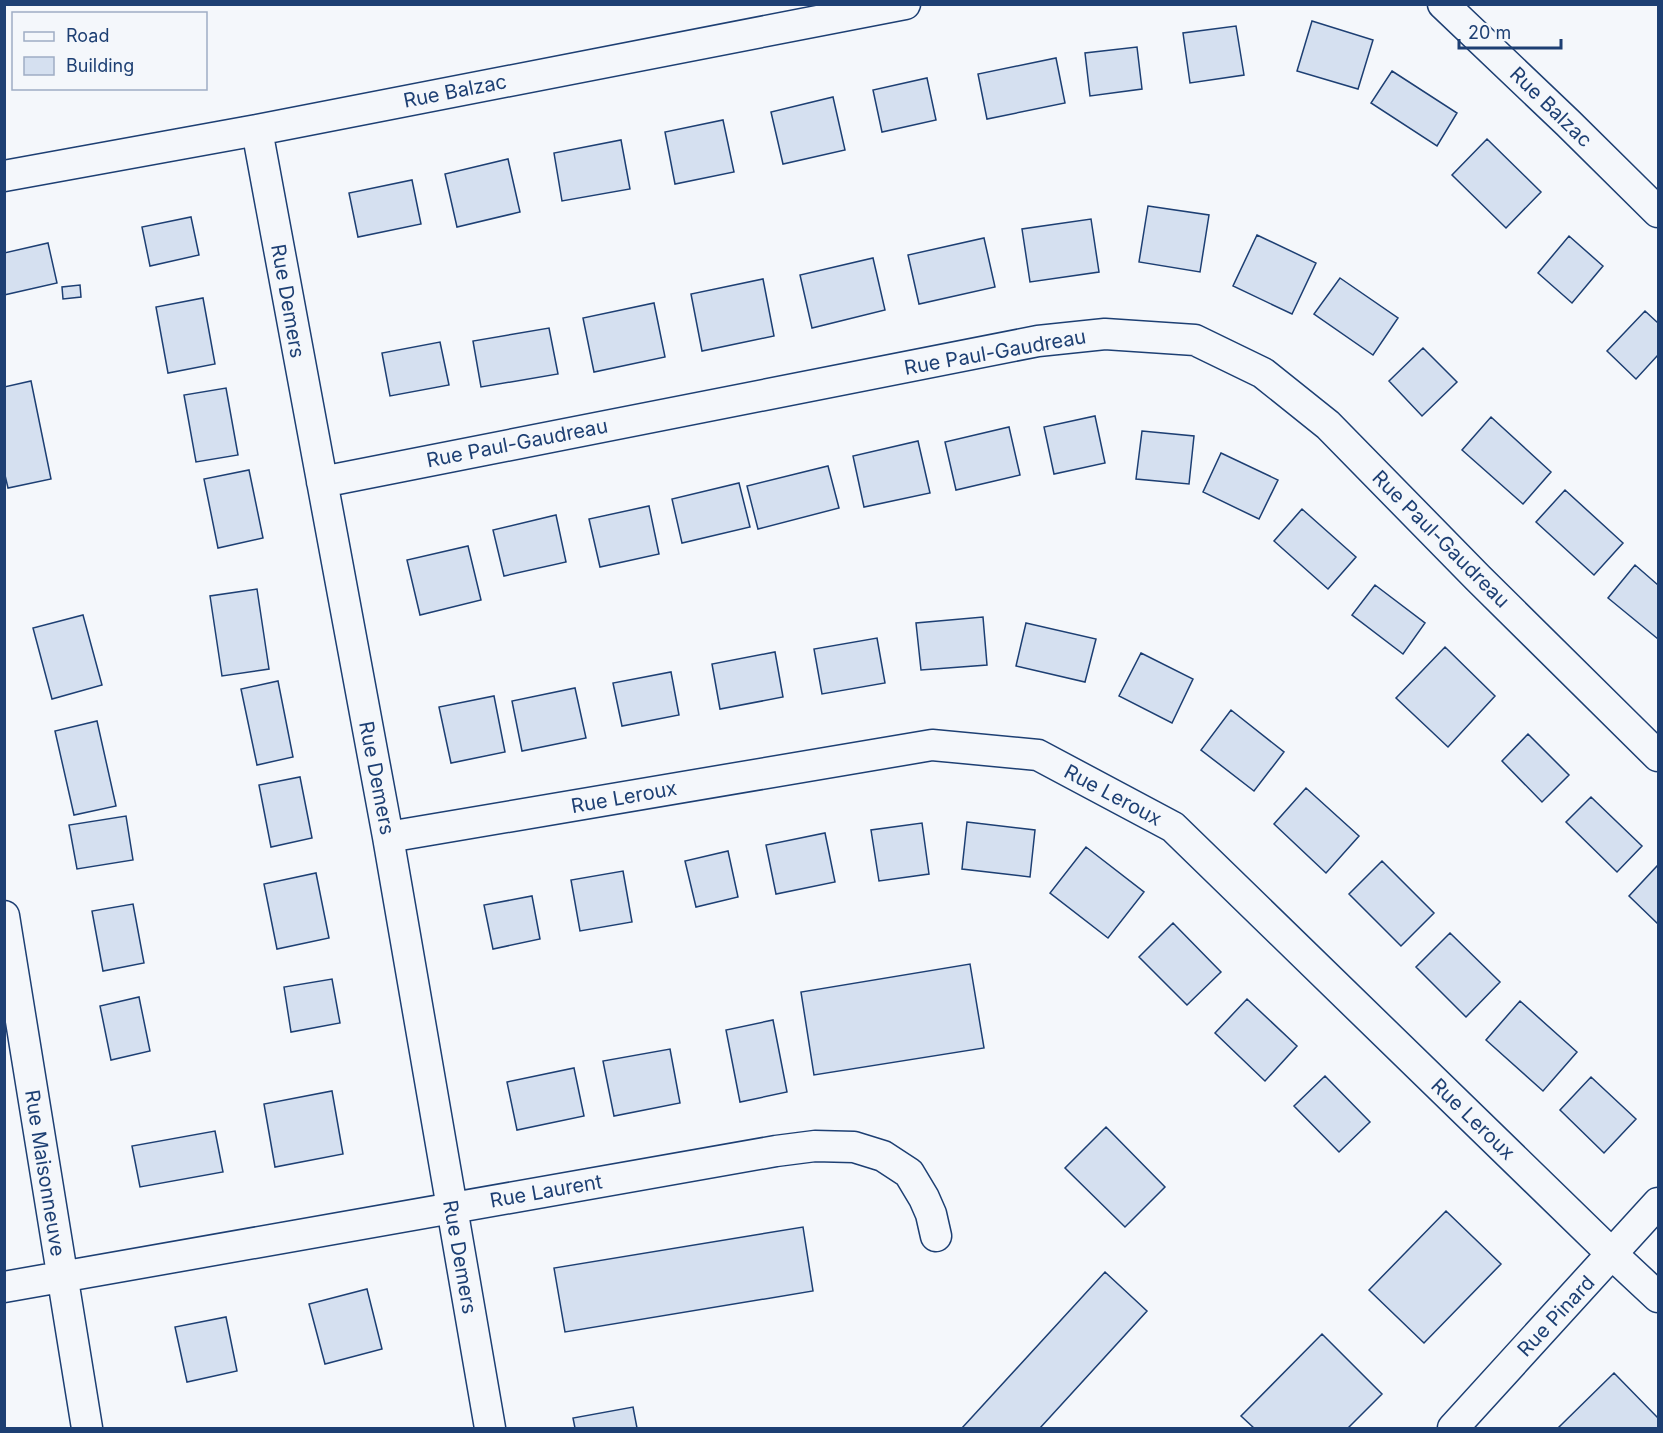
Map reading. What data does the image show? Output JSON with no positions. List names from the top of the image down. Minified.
{"streets":{"street":["Rue Balzac","Rue Demers","Rue Paul-Gaudreau","Rue Leroux","Rue Maisonneuve","Rue Laurent","Rue Pinard"]},"crossings":[["Rue Balzac","Rue Demers"],["Rue Demers","Rue Paul-Gaudreau"],["Rue Demers","Rue Leroux"],["Rue Demers","Rue Laurent"],["Rue Leroux","Rue Pinard"],["Rue Maisonneuve","Rue Laurent"]],"legend":["Road","Building"],"scale_bar":"20 m"}
